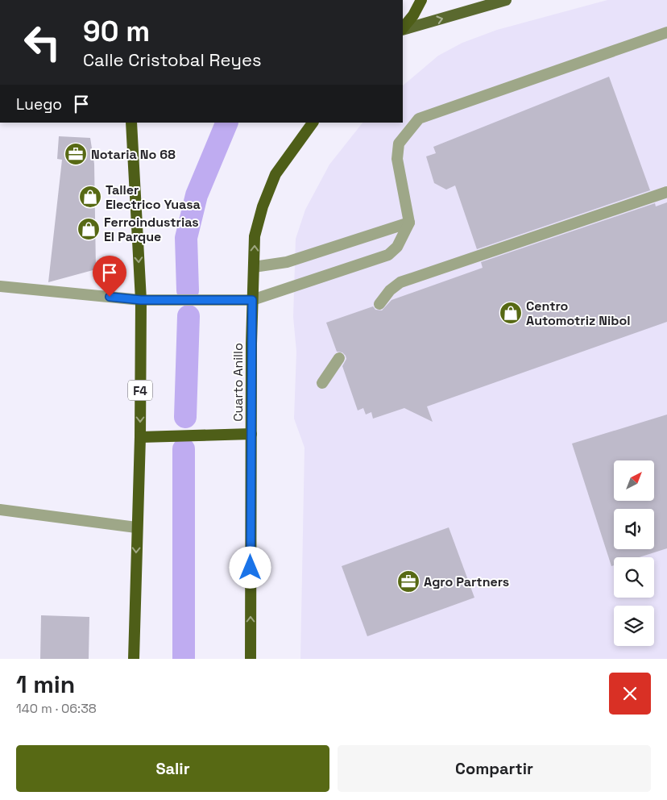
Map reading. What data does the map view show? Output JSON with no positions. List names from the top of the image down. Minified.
{"streets":{"highway":["Cuarto Anillo","F4"]},"one_way":["Cuarto Anillo"],"places":{"office":["Notaria No 68","Agro Partners"],"shop":["Taller Electrico Yuasa","Ferroindustrias El Parque","Centro Automotriz Nibol"]},"north":"top right","page":{"turn":["90 m","Calle Cristobal Reyes"],"then":"Luego","heading":["1 min","140 m · 06:38"],"buttons":["Salir","Compartir"]}}
